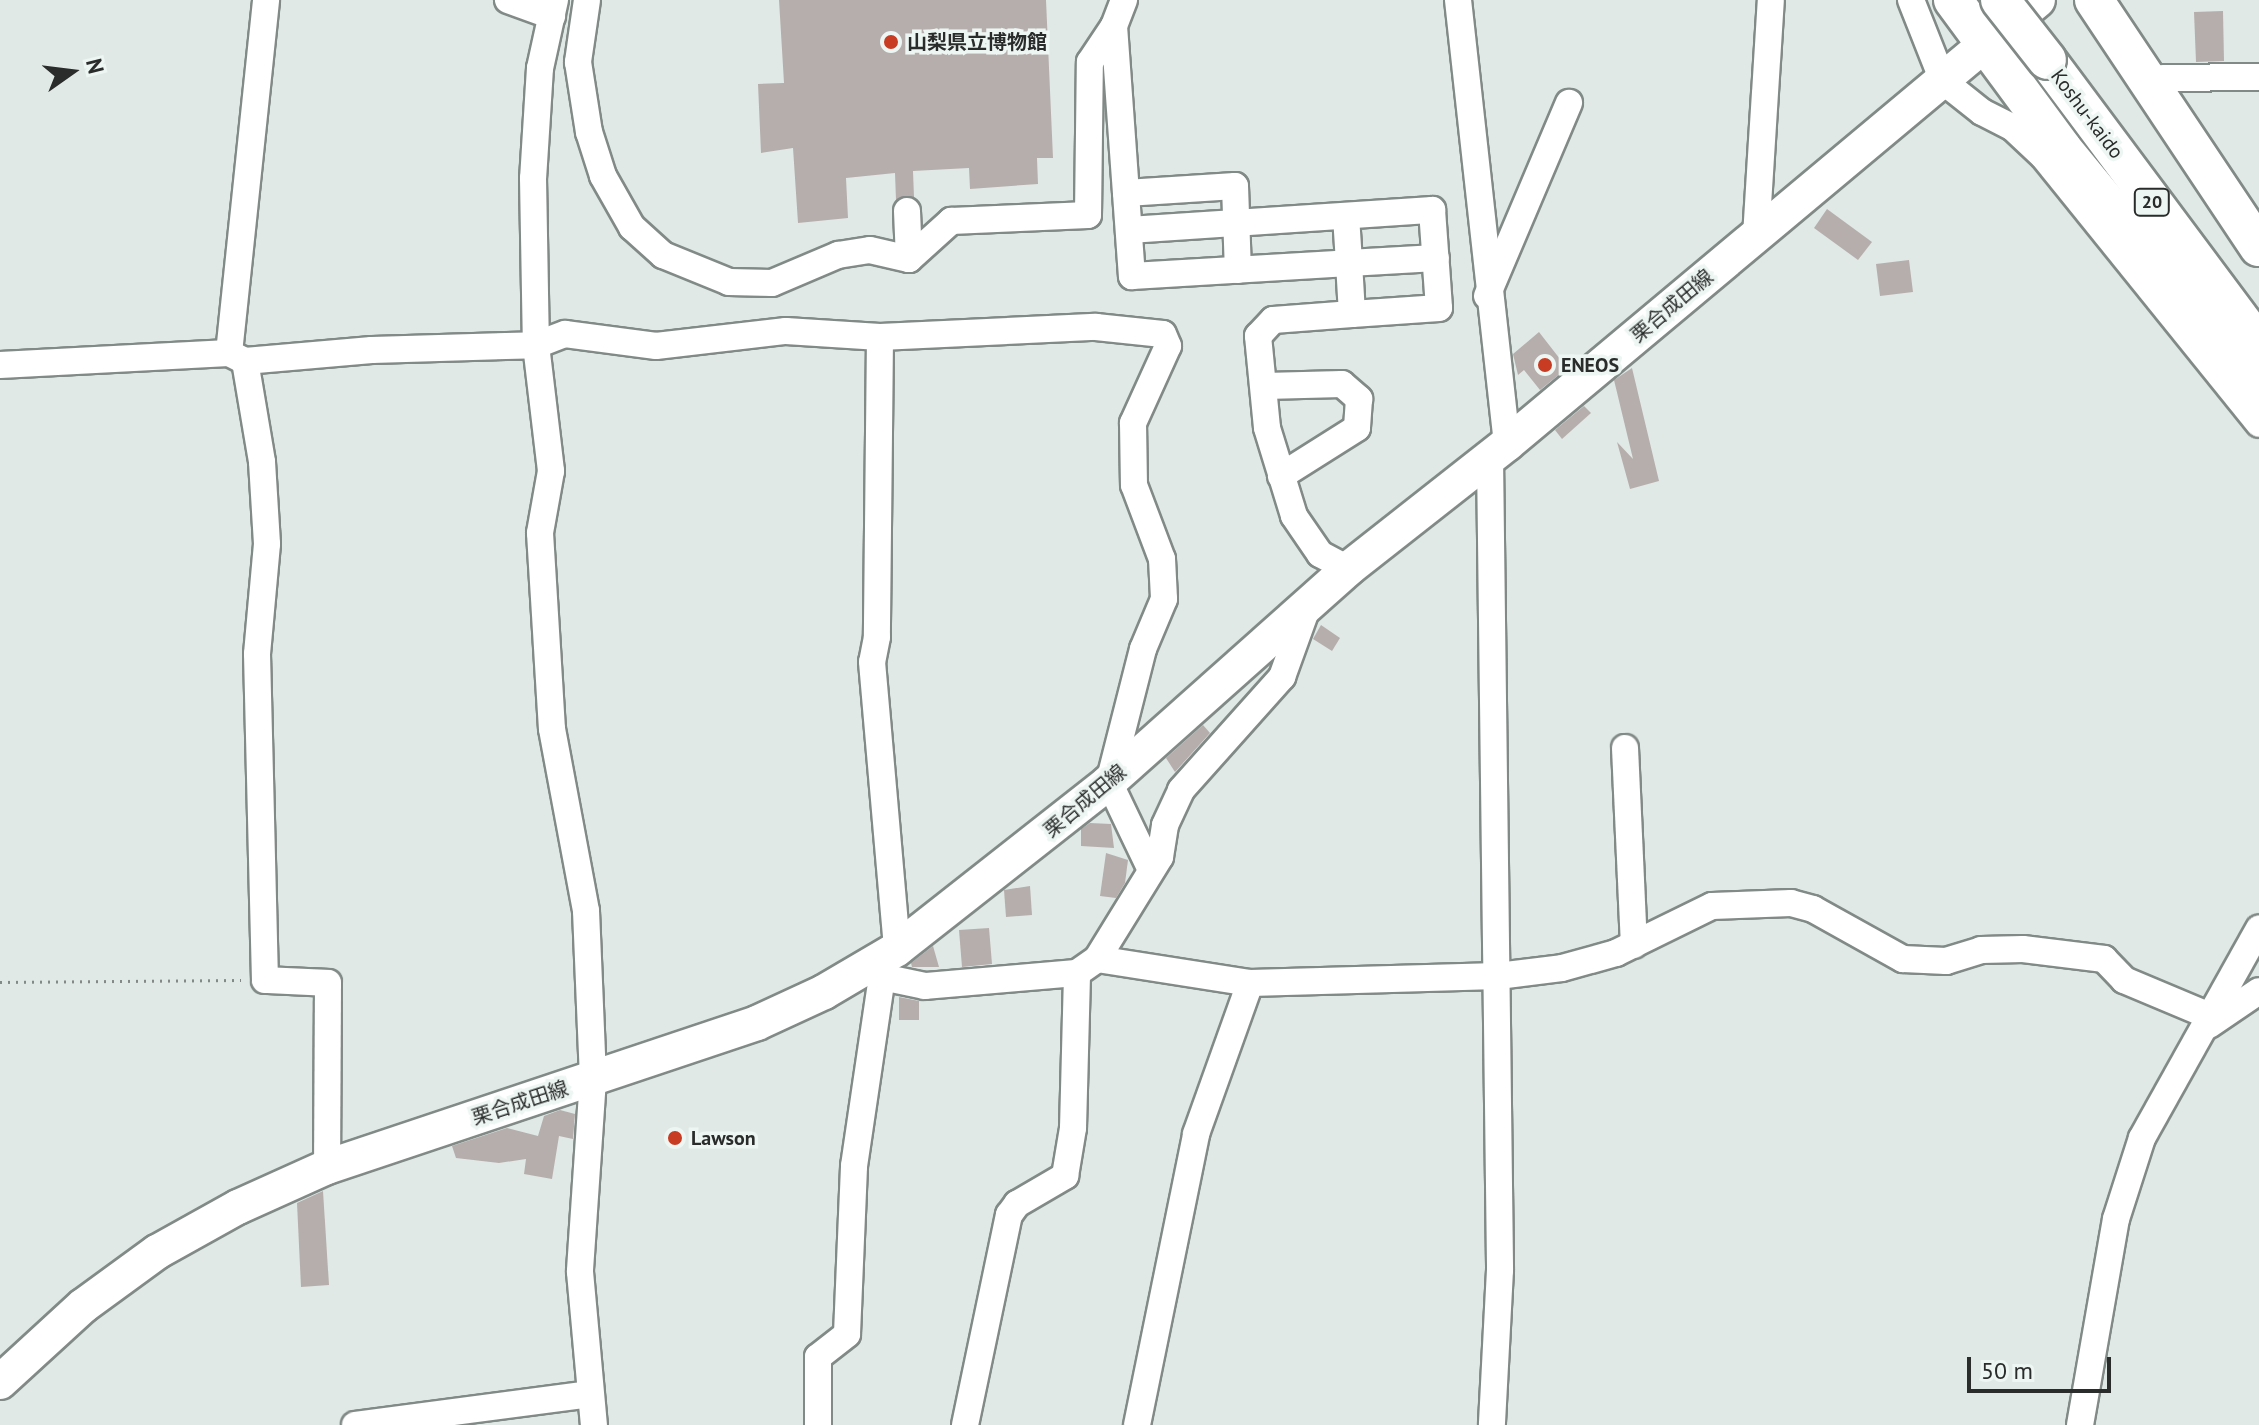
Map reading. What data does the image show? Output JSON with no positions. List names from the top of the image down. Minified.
{"streets":{"highway":["Koshu-kaido","20"],"main road":["栗合成田線"]},"places":["山梨県立博物館","ENEOS","Lawson"],"scale_bar":"50 m","north":"right"}
